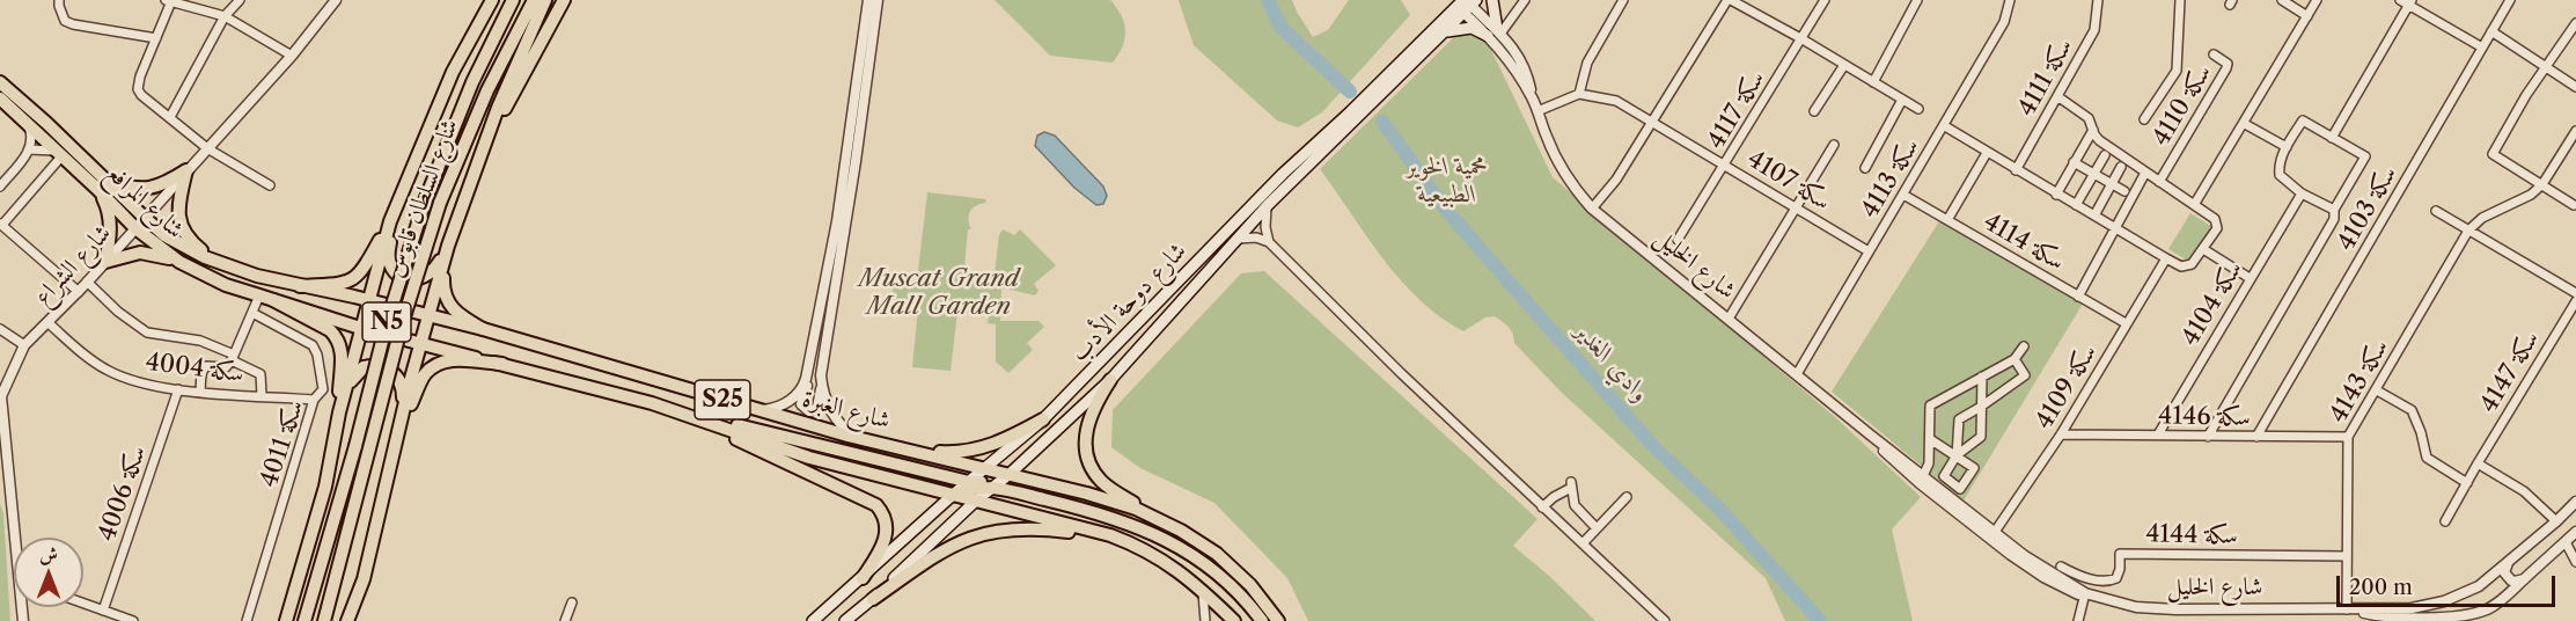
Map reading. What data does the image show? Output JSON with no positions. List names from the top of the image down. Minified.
{"streets":{"main road":["شارع السلطان قابوس","شارع المرافع","شارع دوحة الأدب","N5","S25","شارع الغبرة"],"street":["سكة 4111","سكة 4110","سكة 4117","سكة 4113","سكة 4107","سكة 4103","سكة 4114","شارع الخليل","شارع الشراع","سكة 4104","سكة 4004","سكة 4147","سكة 4143","سكة 4109","سكة 4146","سكة 4011","سكة 4006","سكة 4144"]},"crossings":[["سكة 4117","سكة 4107"],["سكة 4113","سكة 4107"],["سكة 4113","سكة 4114"],["سكة 4113","شارع الخليل"],["شارع المرافع","شارع الشراع"],["شارع المرافع","S25"],["شارع المرافع","شارع الغبرة"],["سكة 4103","سكة 4146"],["سكة 4114","سكة 4109"],["شارع الخليل","شارع دوحة الأدب"],["شارع الخليل","سكة 4143"],["شارع الخليل","سكة 4109"],["شارع الشراع","سكة 4004"],["شارع دوحة الأدب","S25"],["شارع دوحة الأدب","شارع الغبرة"],["سكة 4104","سكة 4146"],["سكة 4004","سكة 4011"],["سكة 4004","سكة 4006"],["سكة 4143","سكة 4146"],["سكة 4143","سكة 4144"],["سكة 4109","سكة 4146"]],"water":["وادي الغدير"],"parks":["محمية الخوير الطبيعية","Muscat Grand Mall Garden"],"scale_bar":"200 m","north":"top"}
